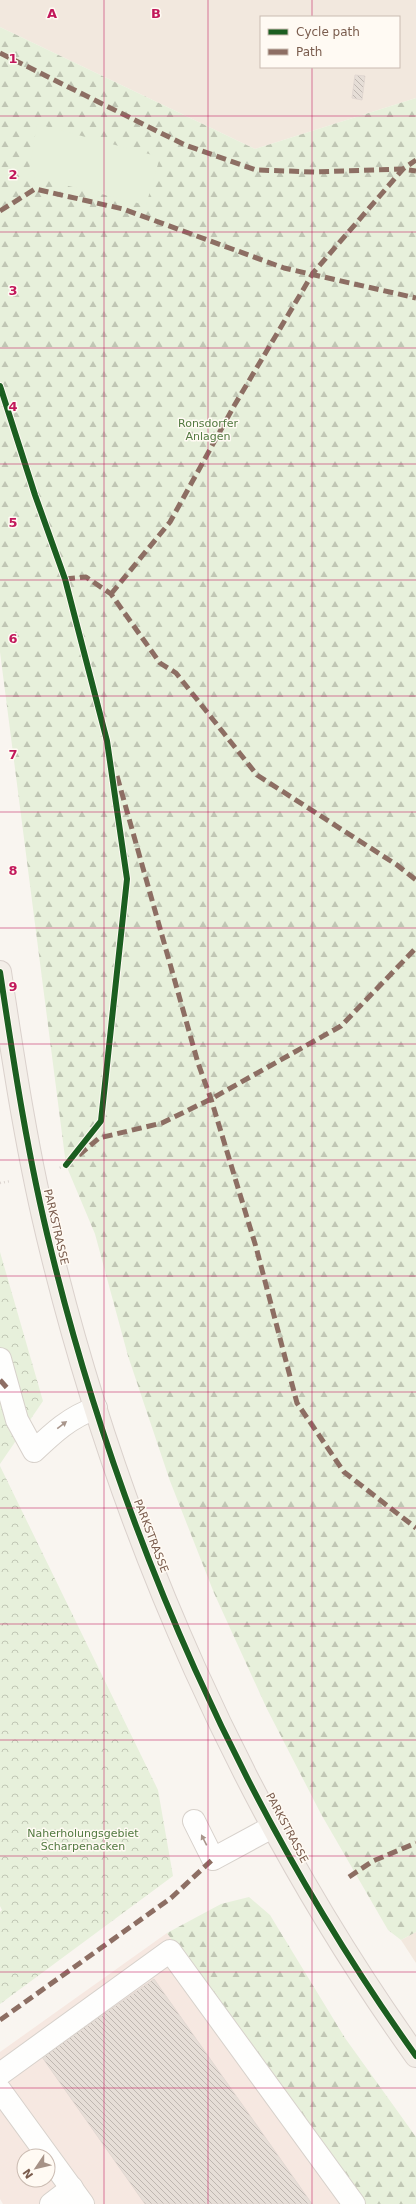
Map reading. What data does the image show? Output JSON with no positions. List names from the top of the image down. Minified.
{"streets":{"main road":["PARKSTRASSE"]},"parks":["Ronsdorfer Anlagen","Naherholungsgebiet Scharpenacken"],"legend":["Cycle path","Path"],"north":"bottom left","grid":{"columns":["A","B"],"rows":["1","2","3","4","5","6","7","8","9"]}}
